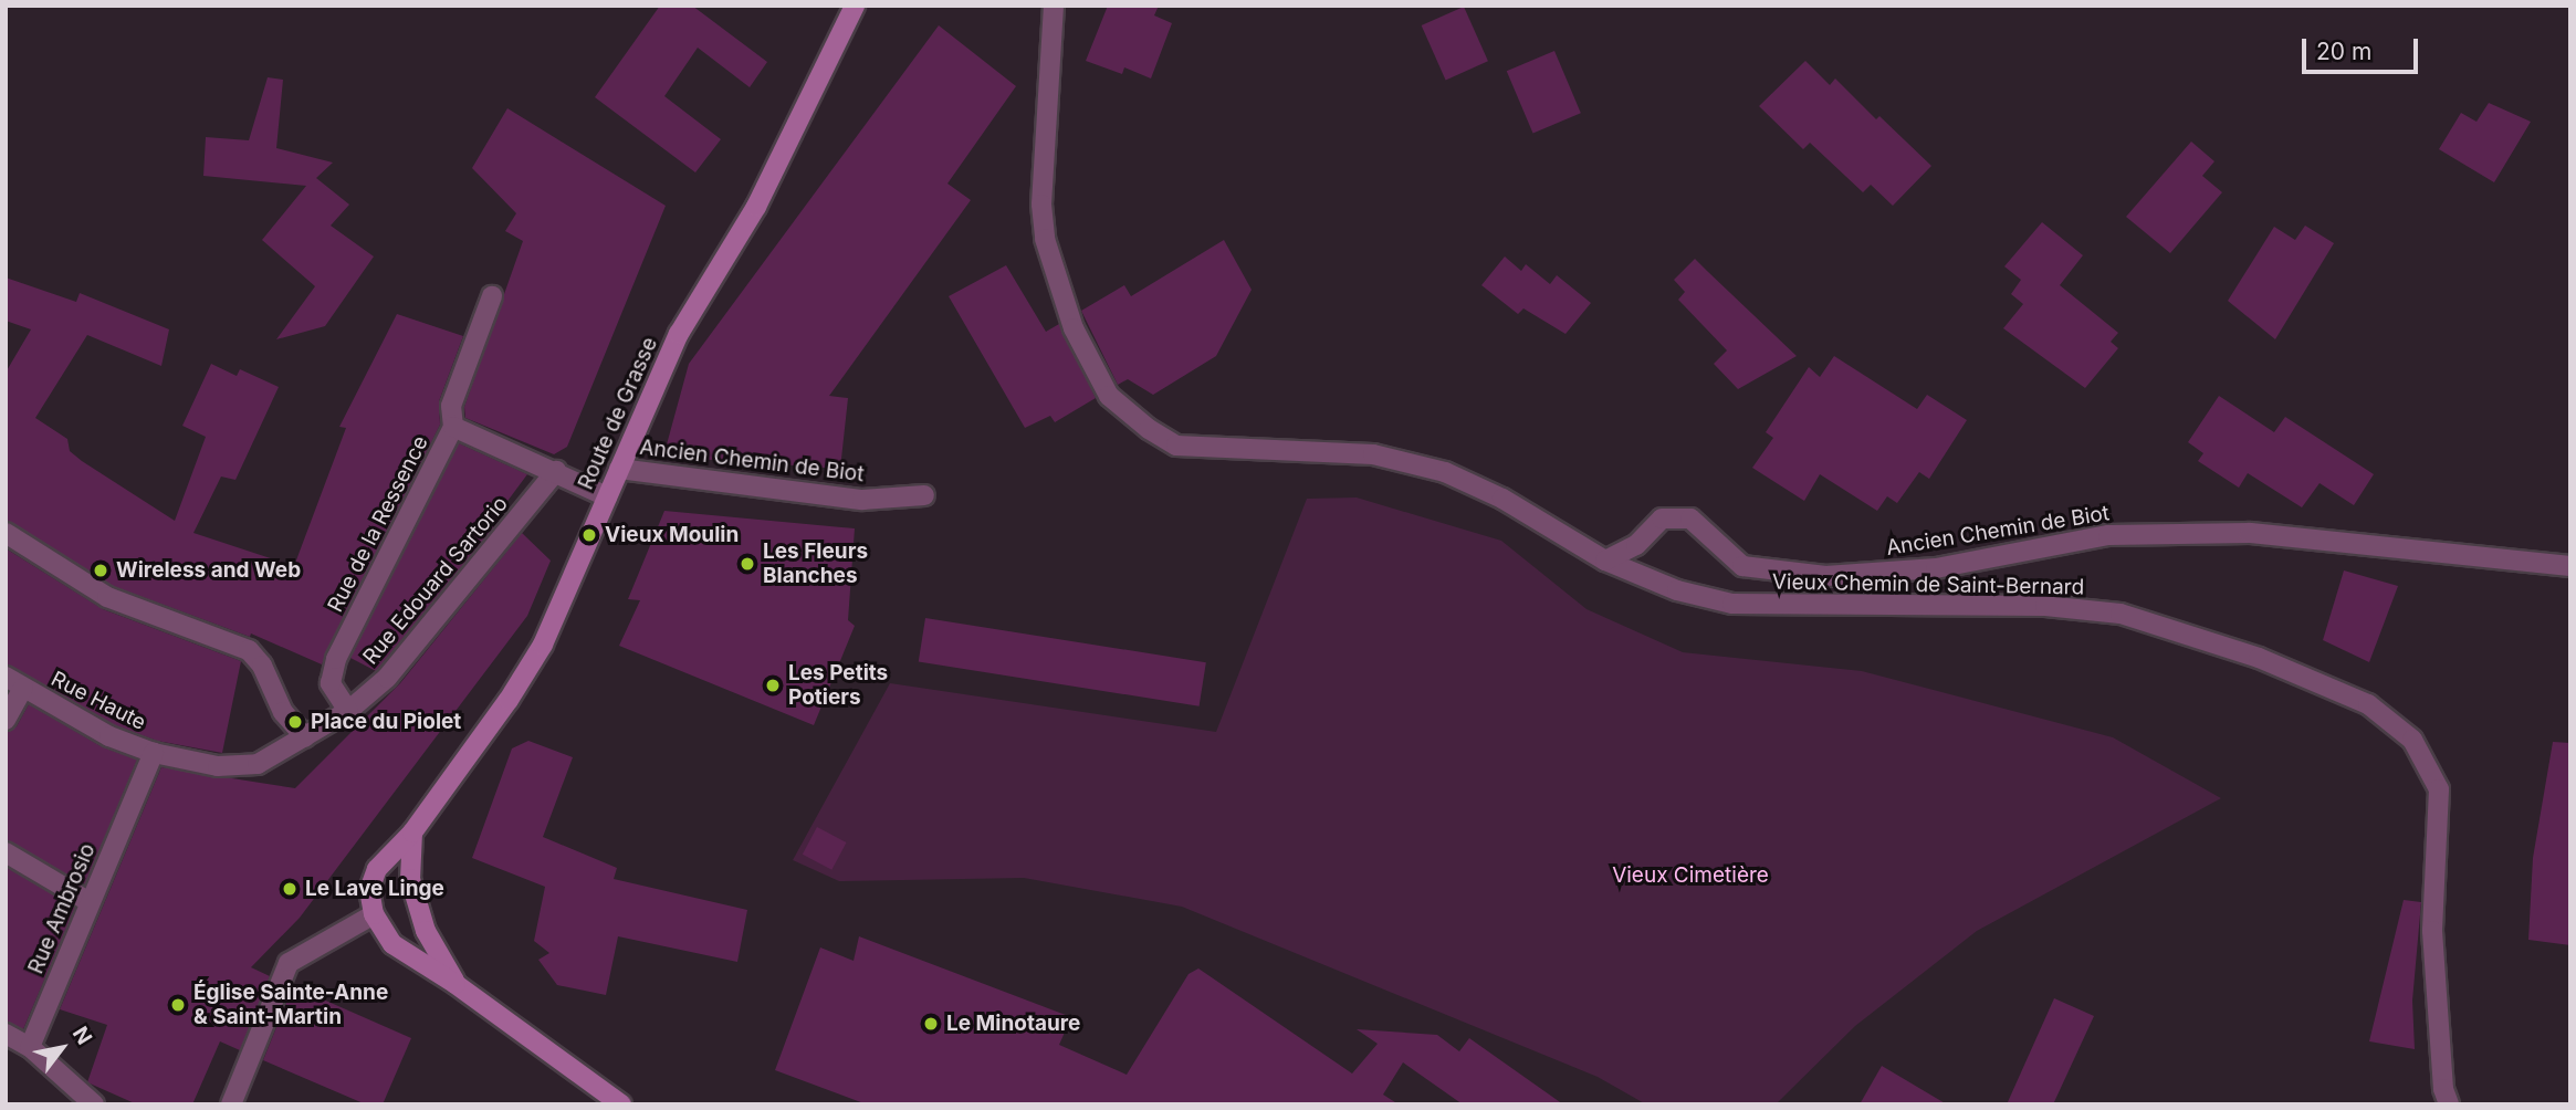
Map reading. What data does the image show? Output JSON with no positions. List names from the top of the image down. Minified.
{"streets":{"main road":["Route de Grasse"],"street":["Ancien Chemin de Biot","Rue de la Ressence","Rue Edouard Sartorio","Vieux Chemin de Saint-Bernard","Rue Haute","Rue Ambrosio"]},"crossings":[["Route de Grasse","Ancien Chemin de Biot"],["Route de Grasse","Rue de la Ressence"],["Ancien Chemin de Biot","Vieux Chemin de Saint-Bernard"],["Rue de la Ressence","Rue Edouard Sartorio"],["Rue Edouard Sartorio","Rue Haute"],["Rue Haute","Rue Ambrosio"]],"parks":["Vieux Cimetière"],"places":["Vieux Moulin","Les Fleurs Blanches","Wireless and Web","Les Petits Potiers","Place du Piolet","Le Lave Linge","Église Sainte-Anne & Saint-Martin","Le Minotaure"],"scale_bar":"20 m","north":"top right"}
